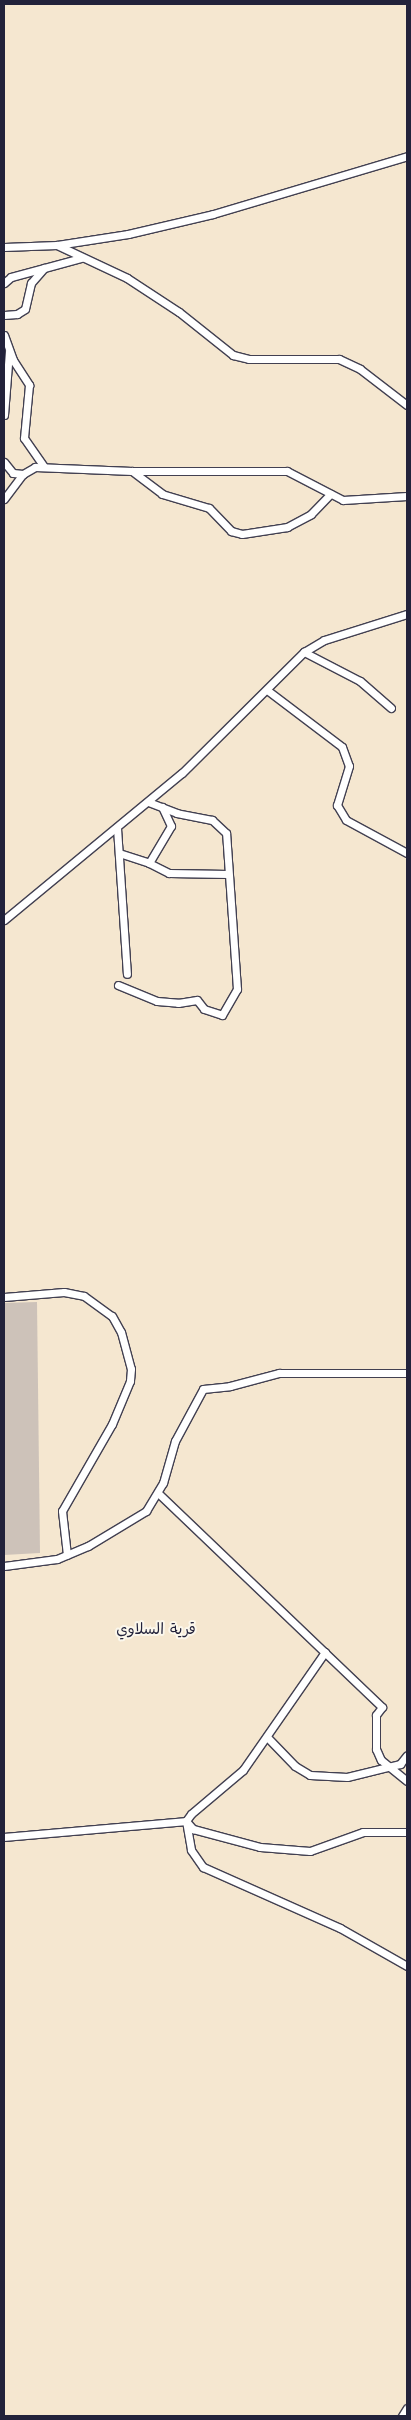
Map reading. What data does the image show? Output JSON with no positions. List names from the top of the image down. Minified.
{"districts":["قرية السلاوي"]}
